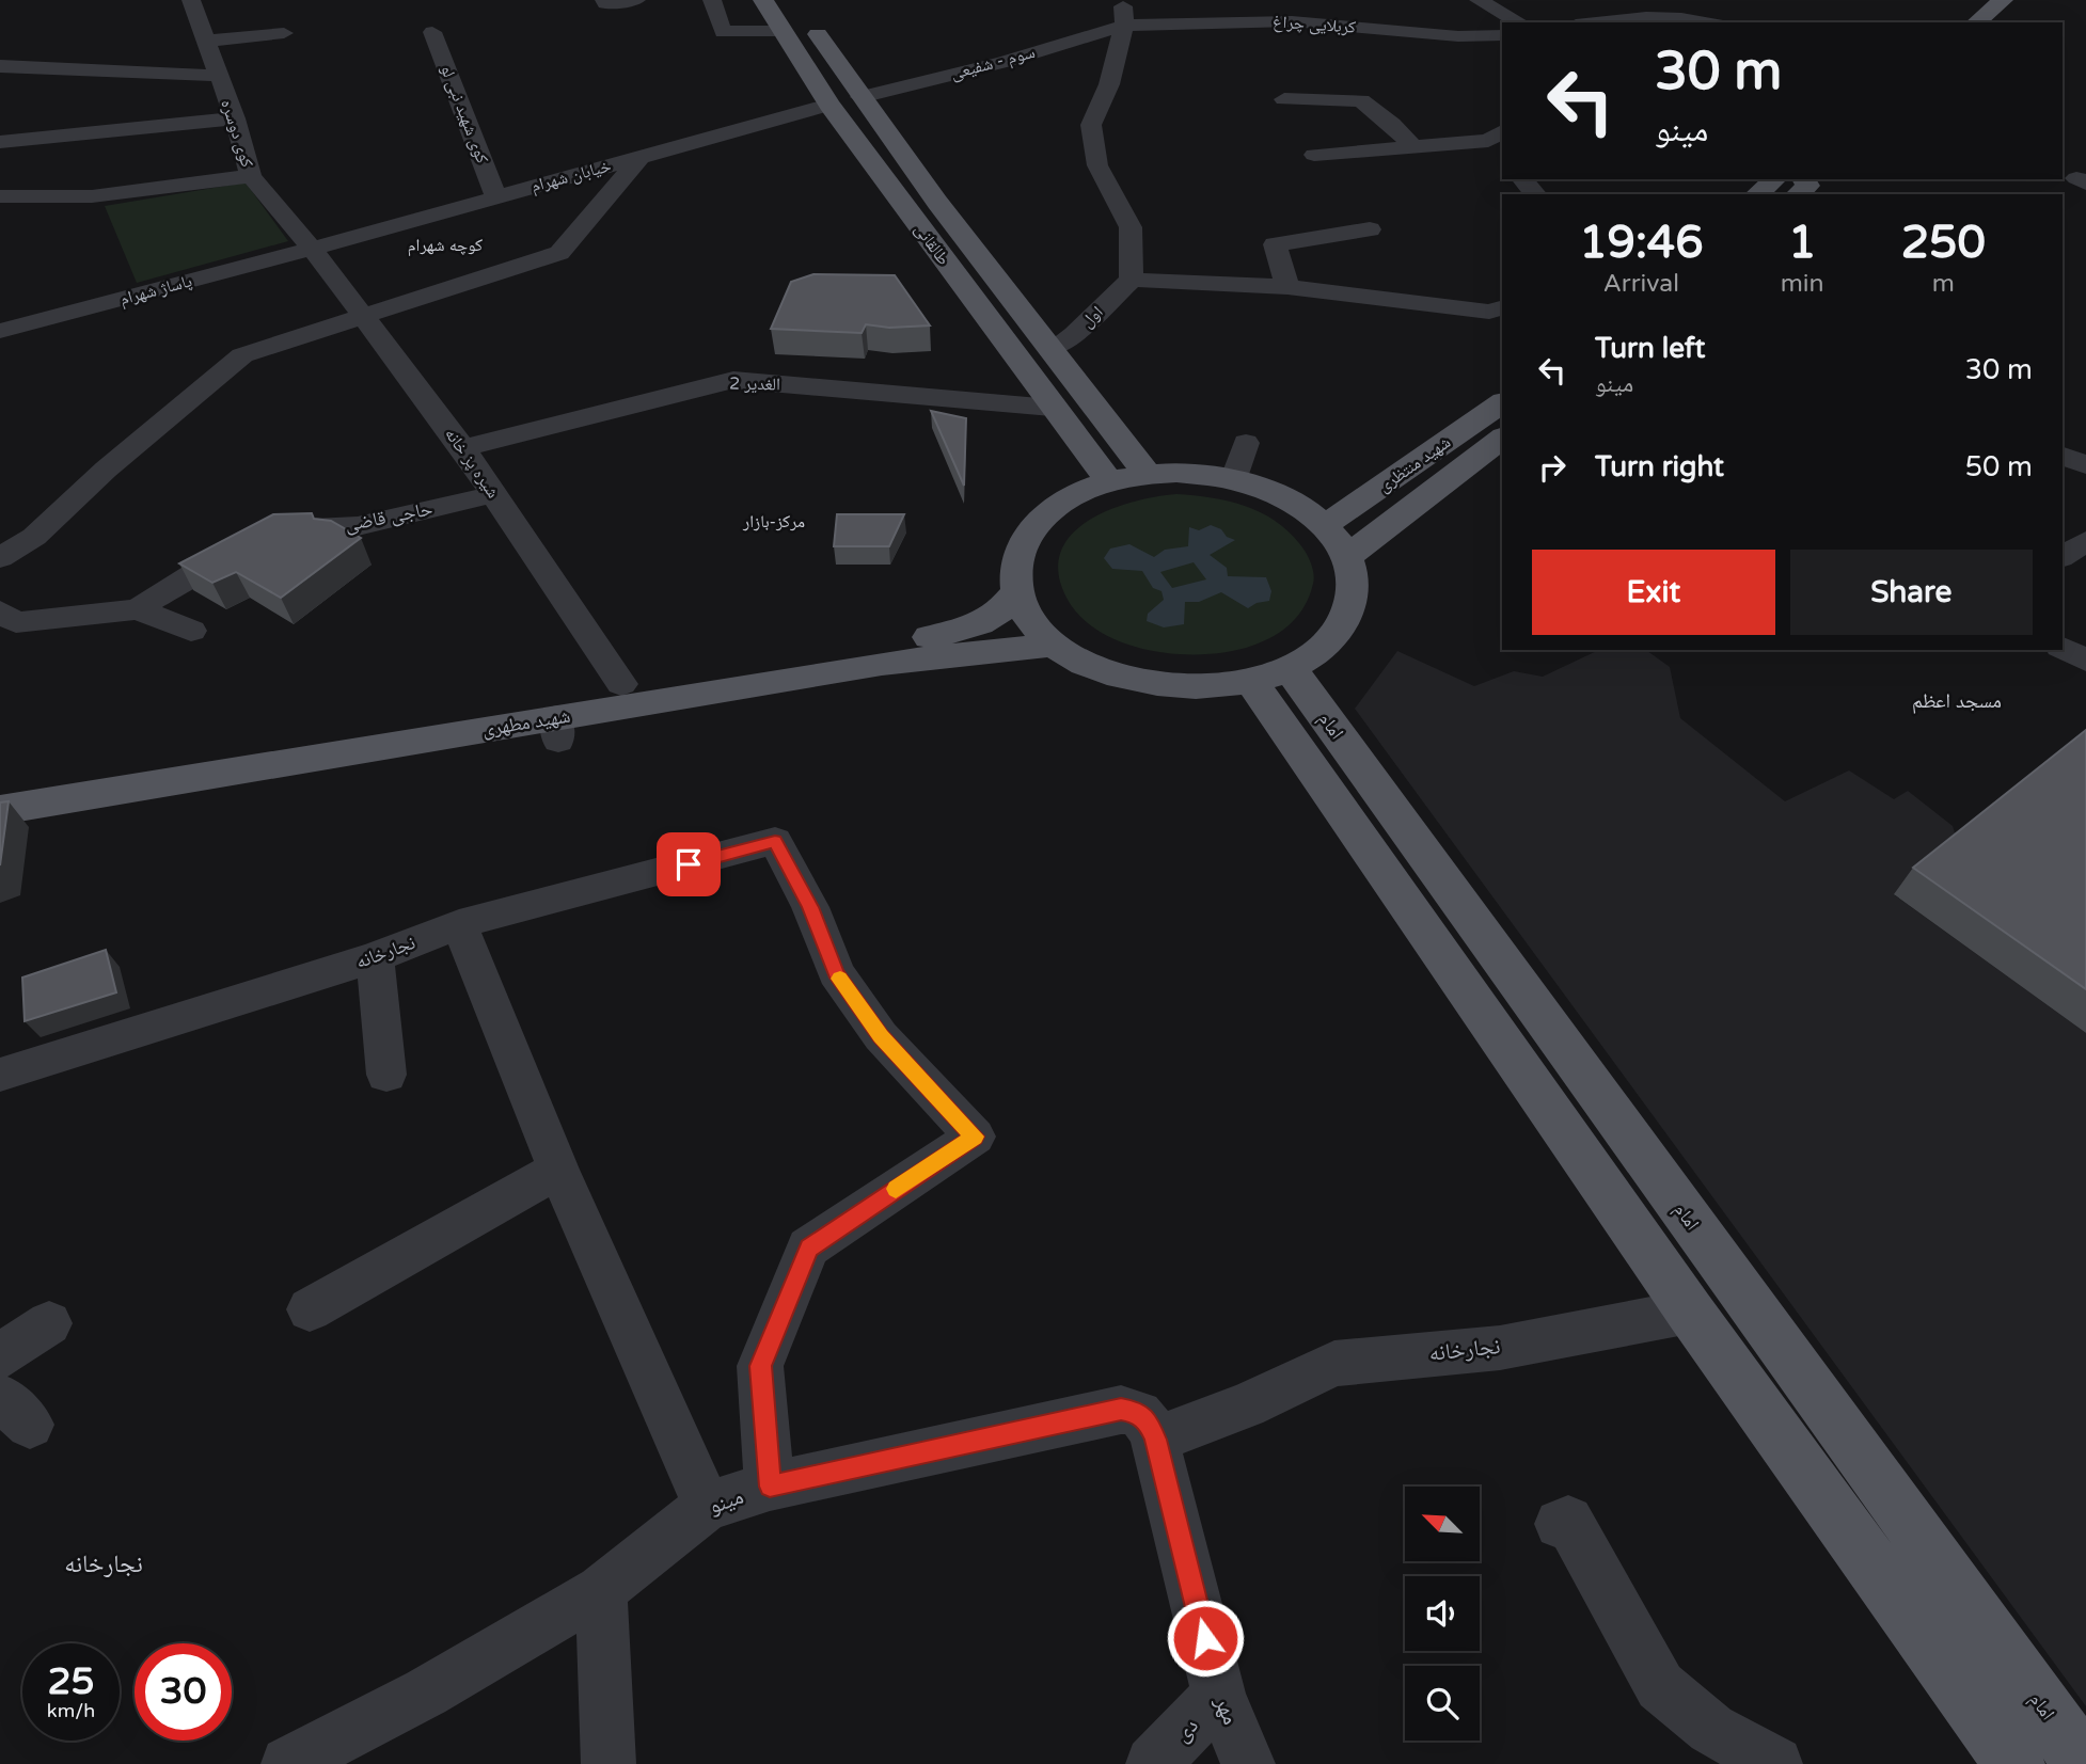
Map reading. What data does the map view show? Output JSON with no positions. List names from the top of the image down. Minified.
{"streets":{"main road":["طالقانی","شهید منتظری","شهید مطهری","امام"],"street":["کربلایی چراغ","سوم - شفیعی","کوی شهید نبی لو","کوی دوسره","خیابان شهرام","پاساژ شهرام","اول","2 الغدیر","شیره پز خانه","حاجی قاضی","نجارخانه","مینو","مهر","دی"]},"crossings":[["کربلایی چراغ","سوم - شفیعی"],["سوم - شفیعی","طالقانی"],["کوی شهید نبی لو","خیابان شهرام"],["کوی دوسره","خیابان شهرام"],["کوی دوسره","پاساژ شهرام"],["کوی دوسره","شیره پز خانه"],["خیابان شهرام","طالقانی"],["خیابان شهرام","پاساژ شهرام"],["خیابان شهرام","شیره پز خانه"],["طالقانی","اول"],["طالقانی","2 الغدیر"],["پاساژ شهرام","شیره پز خانه"],["2 الغدیر","شیره پز خانه"],["شیره پز خانه","حاجی قاضی"],["شیره پز خانه","شهید مطهری"],["نجارخانه","مینو"],["نجارخانه","مهر"],["مینو","مهر"],["مهر","دی"]],"districts":["کوچه شهرام","مرکز-بازار","مسجد اعظم","نجارخانه"],"north":"top left","page":{"turn":["30 m","مینو"],"eta":["19:46","Arrival","1","min","250","m"],"list":[{"name":"Turn left","note":"مینو","value":"30 m"},{"name":"Turn right","value":"50 m"}],"buttons":["Exit","Share"],"speed":"25 km/h","limit":"30"}}
